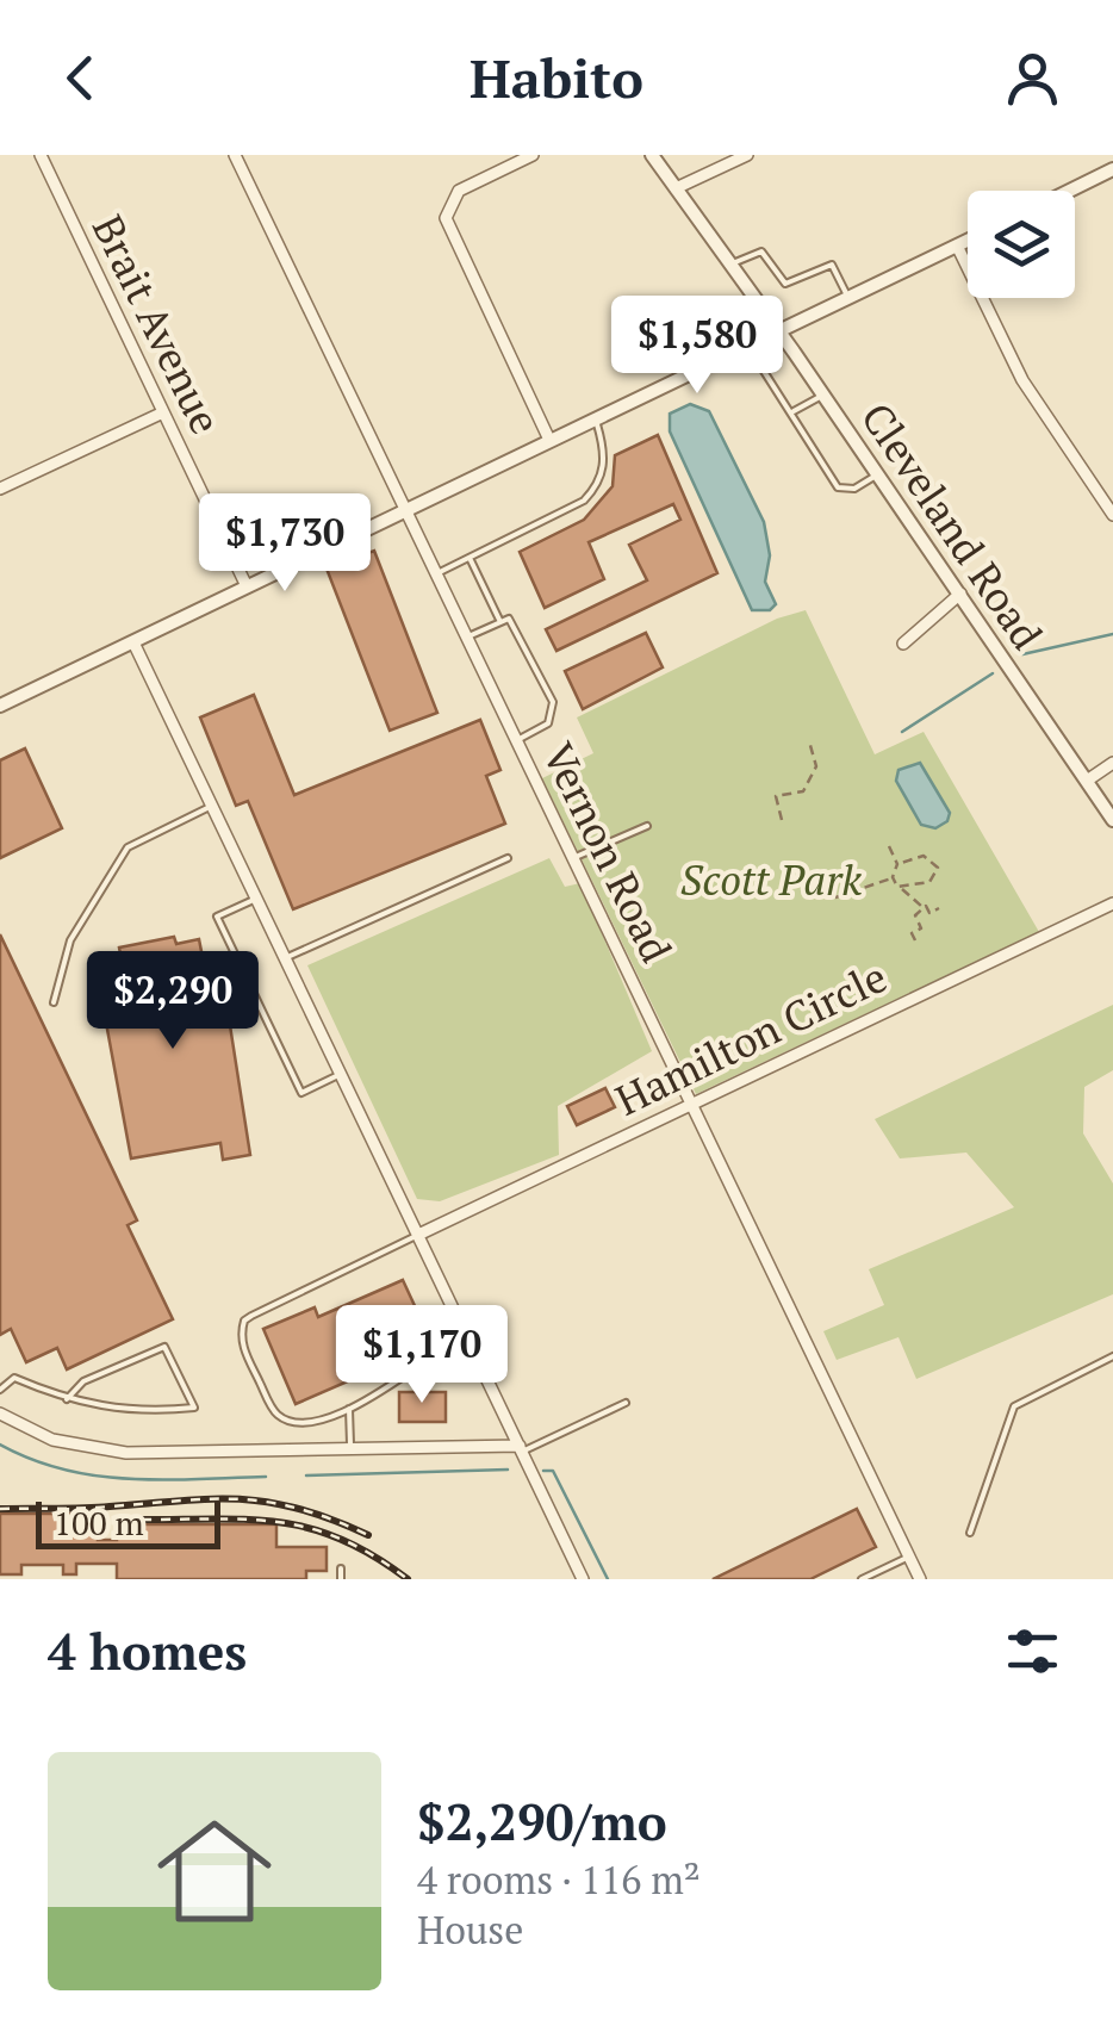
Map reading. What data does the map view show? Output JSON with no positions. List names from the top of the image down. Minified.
{"streets":{"street":["Brait Avenue","Cleveland Road","Vernon Road","Hamilton Circle"]},"crossings":[["Vernon Road","Hamilton Circle"]],"parks":["Scott Park"],"scale_bar":"100 m","page":{"header":"Habito","price":["$1,580","$1,730","$2,290","$1,170"],"scale":"100 m","heading":"4 homes","list":[{"name":"$2,290/mo","note":"4 rooms · 116 m² · House"}]}}
